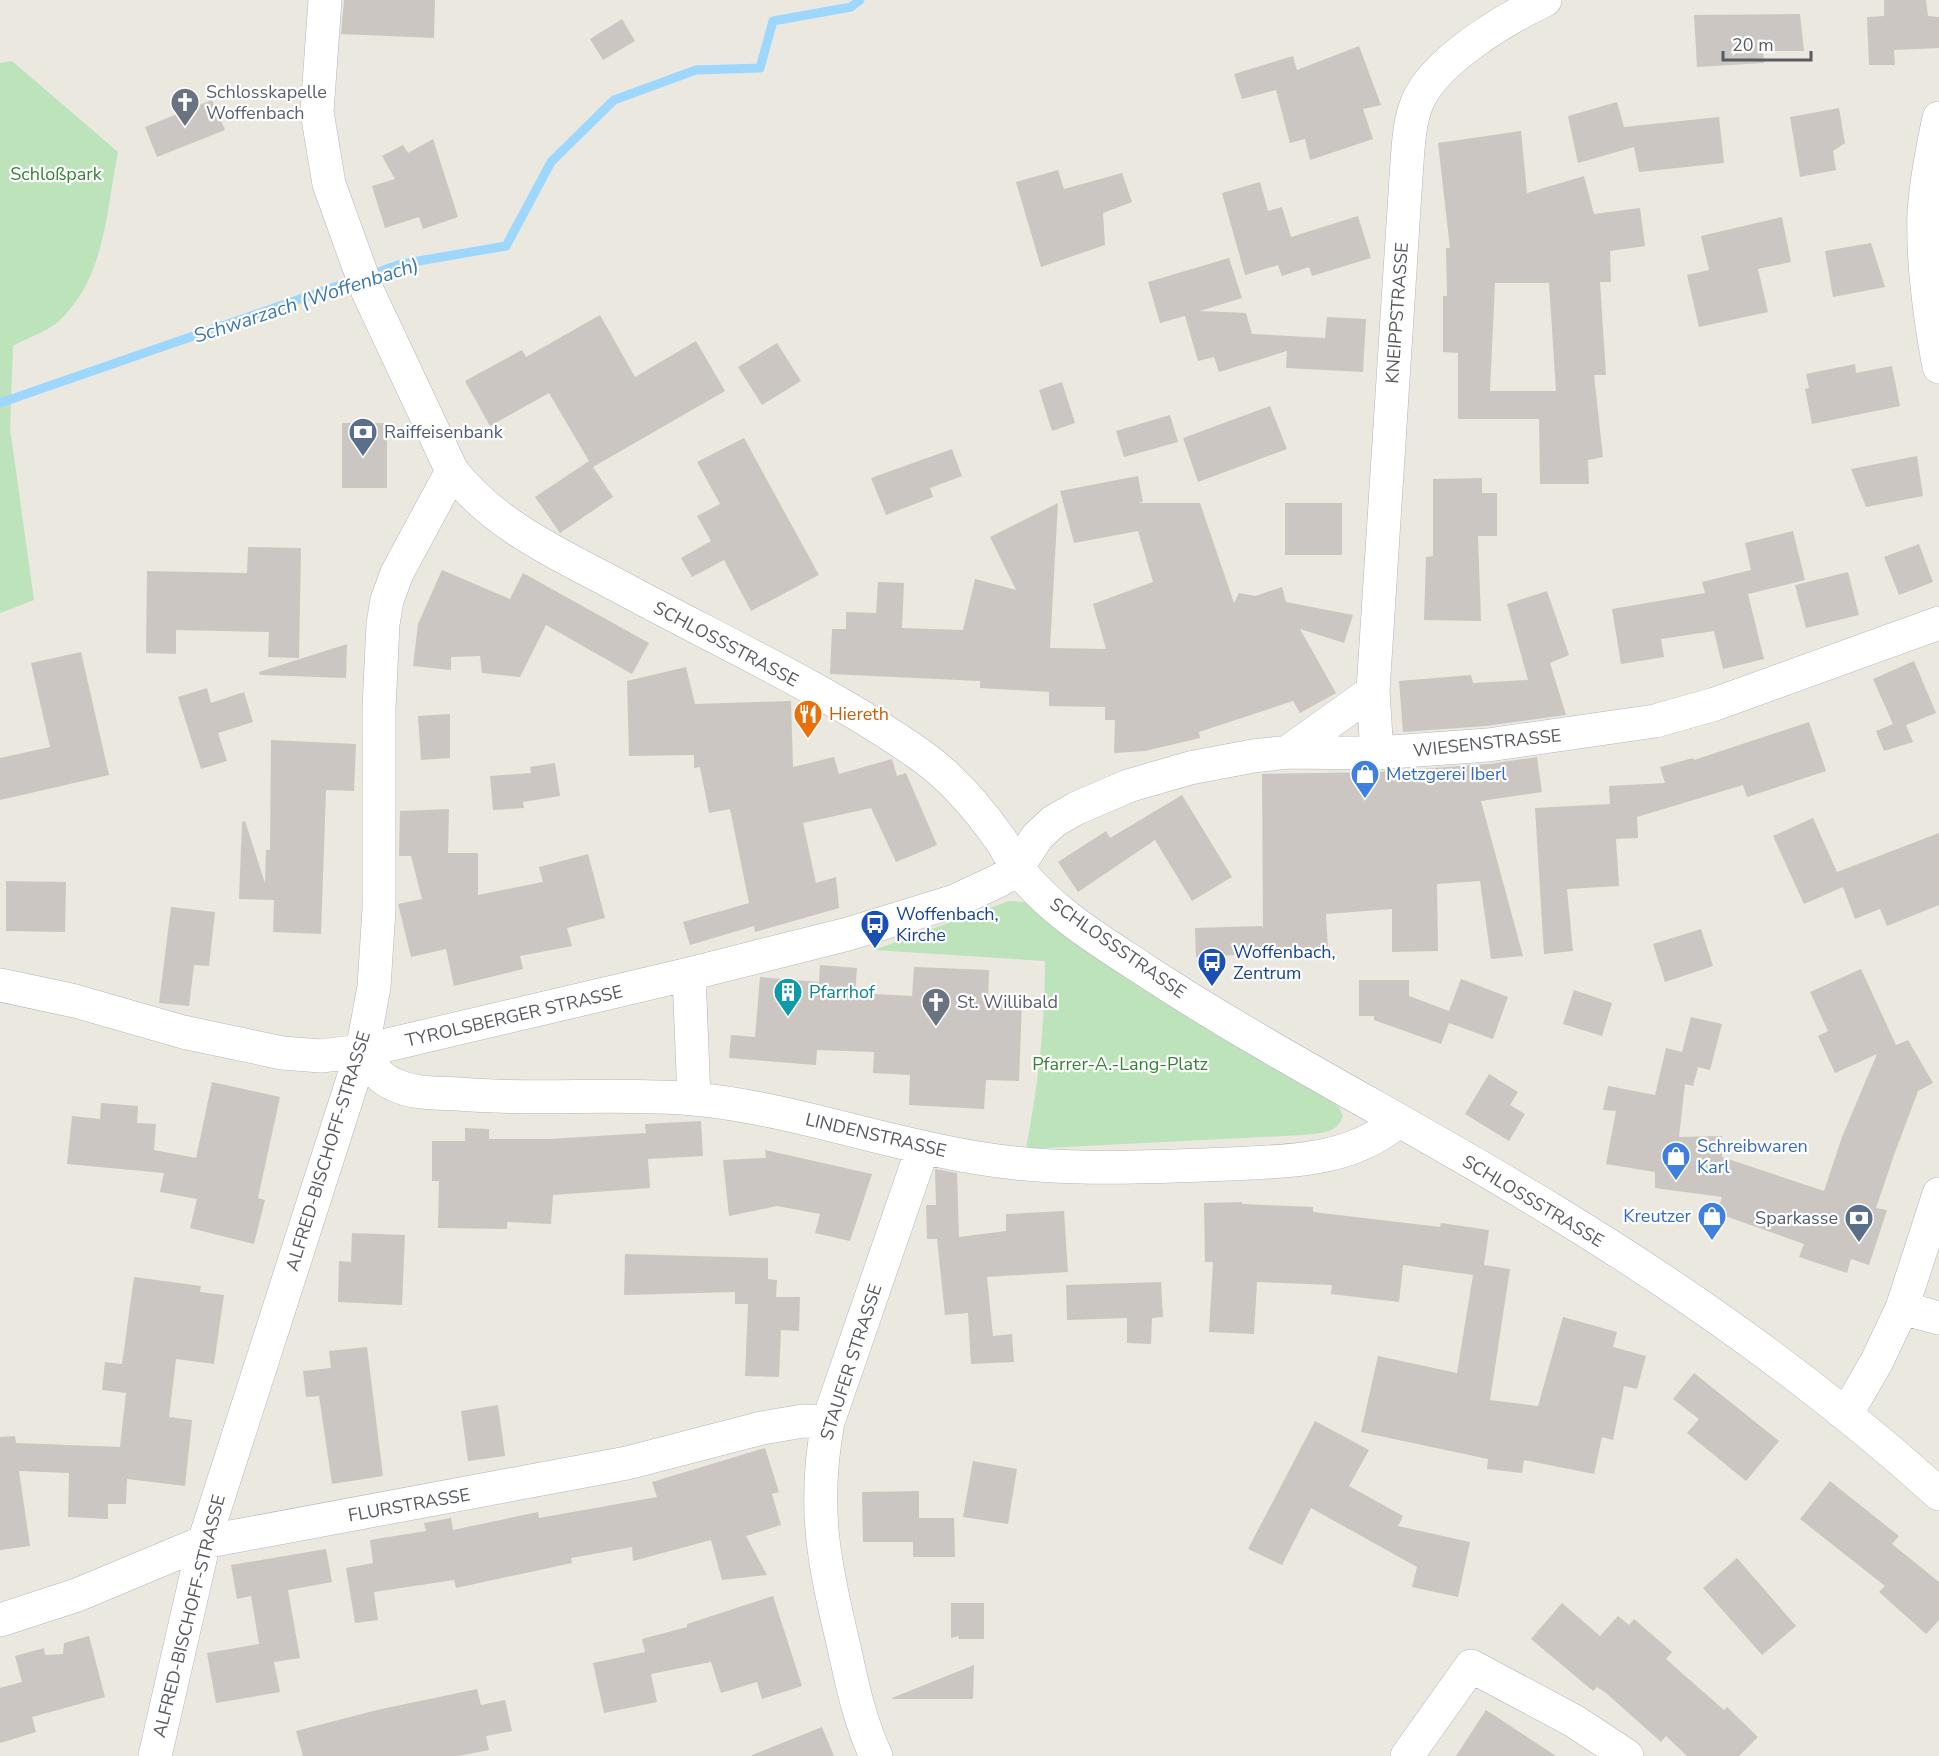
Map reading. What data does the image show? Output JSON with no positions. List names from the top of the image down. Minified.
{"streets":{"street":["KNEIPPSTRASSE","SCHLOSSSTRASSE","WIESENSTRASSE","TYROLSBERGER STRASSE","LINDENSTRASSE","ALFRED-BISCHOFF-STRASSE","STAUFER STRASSE","FLURSTRASSE"]},"crossings":[["KNEIPPSTRASSE","WIESENSTRASSE"],["SCHLOSSSTRASSE","WIESENSTRASSE"],["SCHLOSSSTRASSE","TYROLSBERGER STRASSE"],["SCHLOSSSTRASSE","LINDENSTRASSE"],["SCHLOSSSTRASSE","ALFRED-BISCHOFF-STRASSE"],["WIESENSTRASSE","TYROLSBERGER STRASSE"],["TYROLSBERGER STRASSE","LINDENSTRASSE"],["TYROLSBERGER STRASSE","ALFRED-BISCHOFF-STRASSE"],["LINDENSTRASSE","ALFRED-BISCHOFF-STRASSE"],["LINDENSTRASSE","STAUFER STRASSE"],["ALFRED-BISCHOFF-STRASSE","FLURSTRASSE"],["STAUFER STRASSE","FLURSTRASSE"]],"water":["Schwarzach (Woffenbach)"],"parks":["Schloßpark","Pfarrer-A.-Lang-Platz"],"places":{"church":["Schlosskapelle Woffenbach","St. Willibald"],"bank":["Raiffeisenbank","Sparkasse"],"restaurant":["Hiereth"],"shop":["Metzgerei Iberl","Schreibwaren Karl","Kreutzer"],"bus stop":["Woffenbach, Kirche","Woffenbach, Zentrum"],"building":["Pfarrhof"]},"scale_bar":"20 m"}
